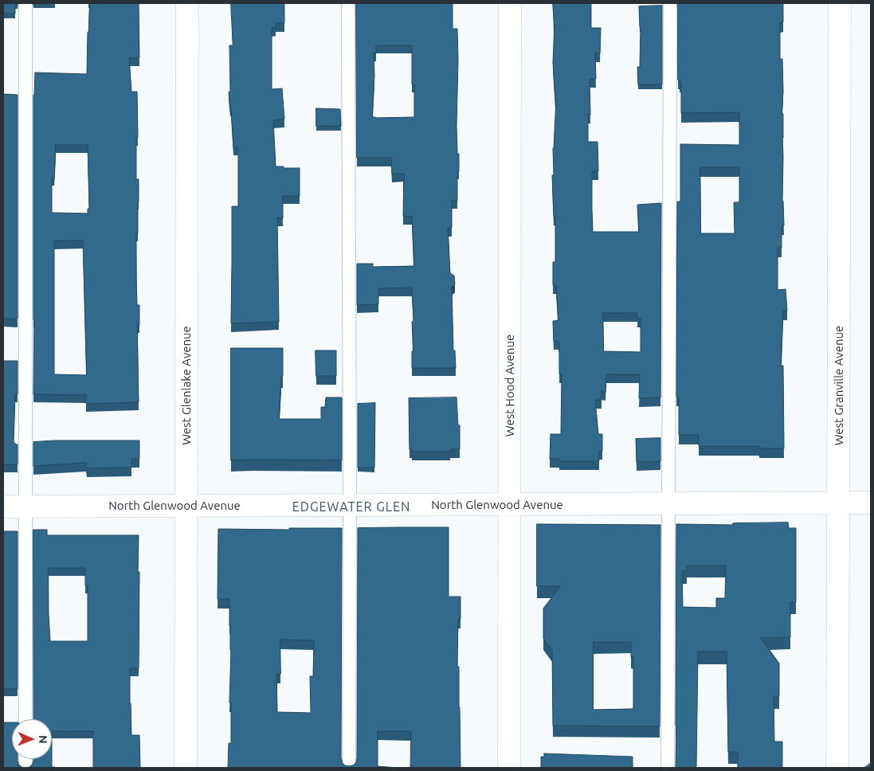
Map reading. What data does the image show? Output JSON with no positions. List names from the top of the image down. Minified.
{"streets":{"street":["West Glenlake Avenue","West Hood Avenue","West Granville Avenue","North Glenwood Avenue"]},"crossings":[["West Glenlake Avenue","North Glenwood Avenue"],["West Hood Avenue","North Glenwood Avenue"],["West Granville Avenue","North Glenwood Avenue"]],"districts":["EDGEWATER GLEN"],"north":"right"}
